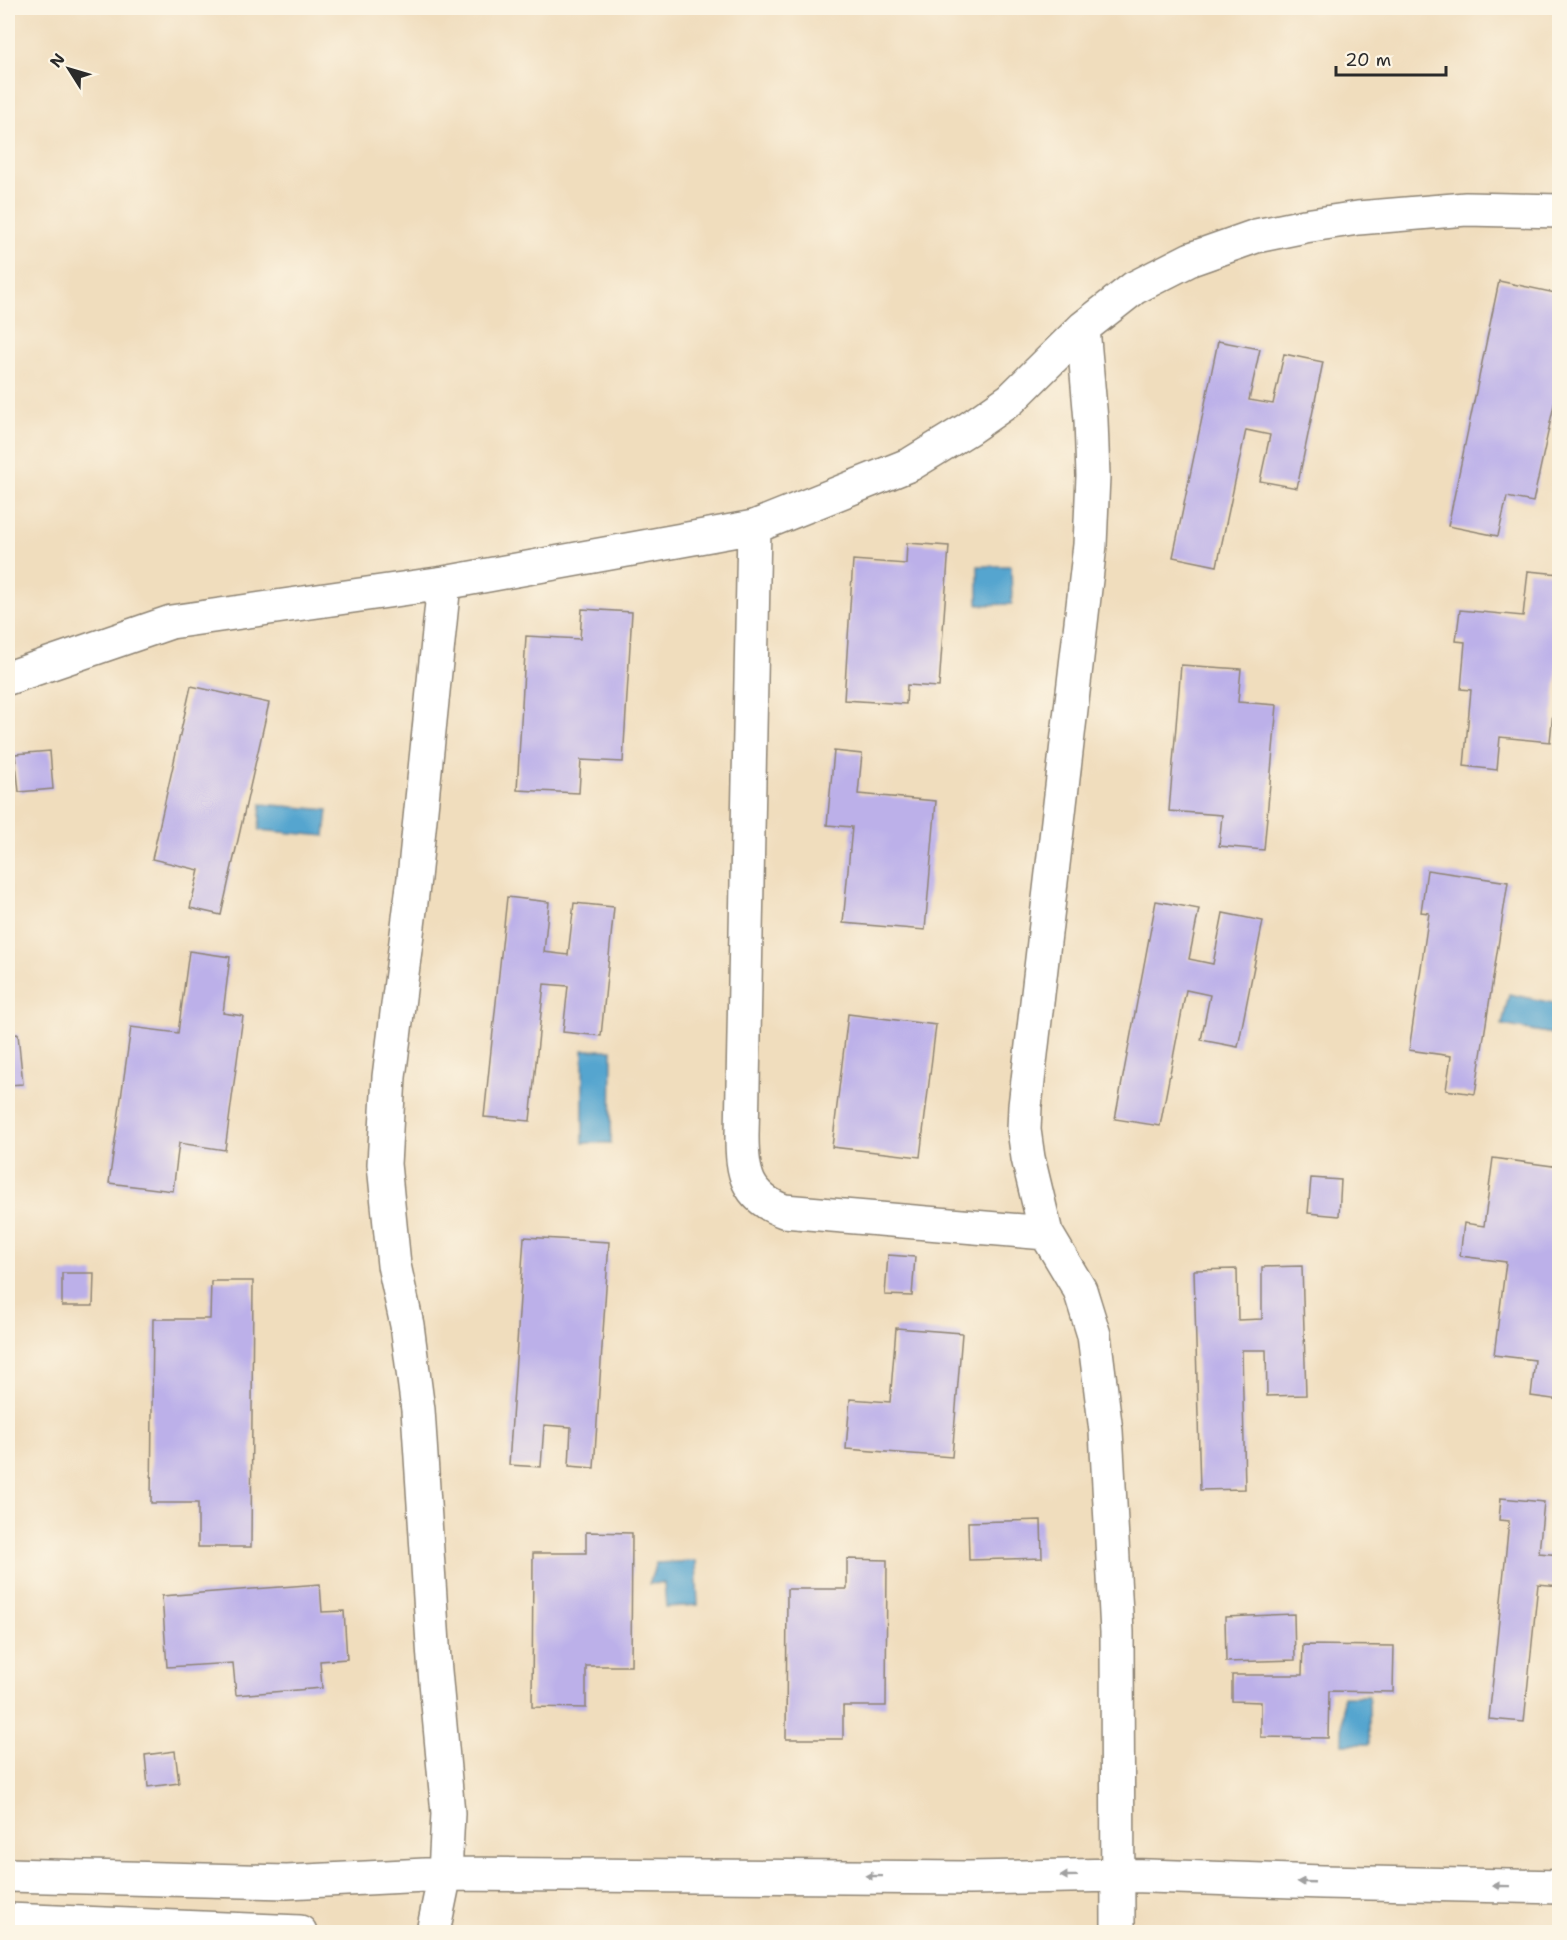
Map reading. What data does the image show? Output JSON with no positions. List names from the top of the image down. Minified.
{"scale_bar":"20 m","north":"top left"}
